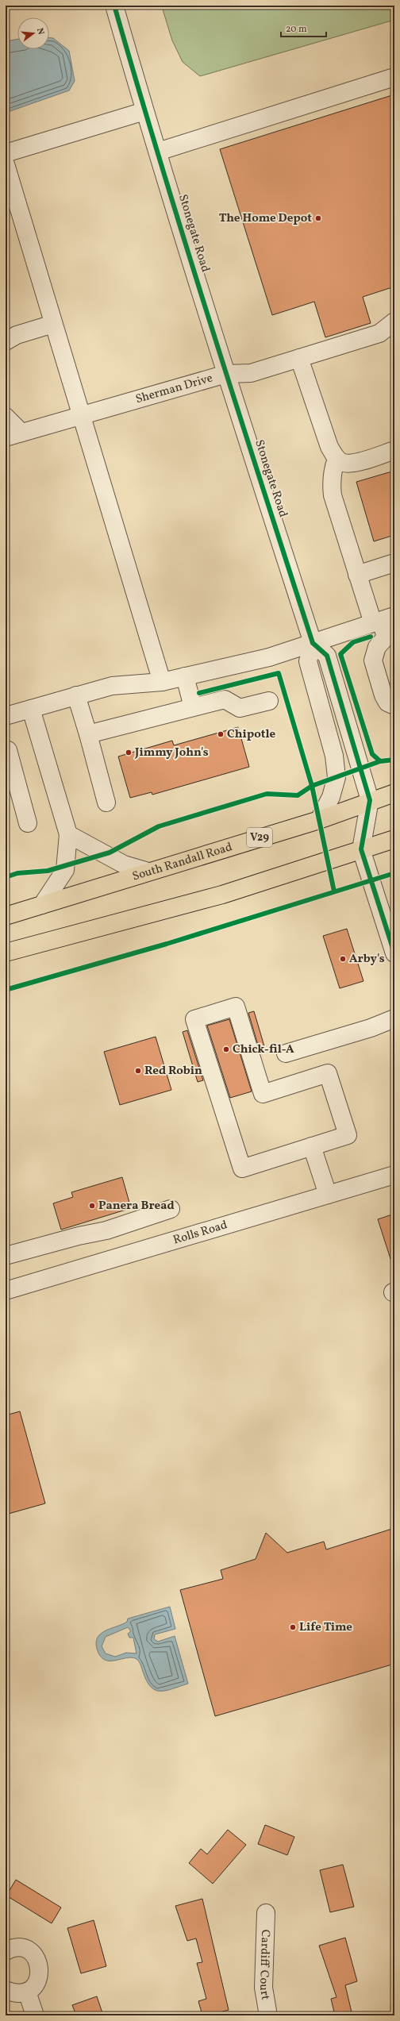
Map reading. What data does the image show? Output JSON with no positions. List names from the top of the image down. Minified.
{"streets":{"main road":["V29","South Randall Road"],"street":["Stonegate Road","Sherman Drive","Rolls Road","Cardiff Court"]},"crossings":[["Stonegate Road","Sherman Drive"]],"places":["The Home Depot","Chipotle","Jimmy John's","Arby's","Chick-fil-A","Red Robin","Panera Bread","Life Time"],"scale_bar":"20 m","north":"right"}
